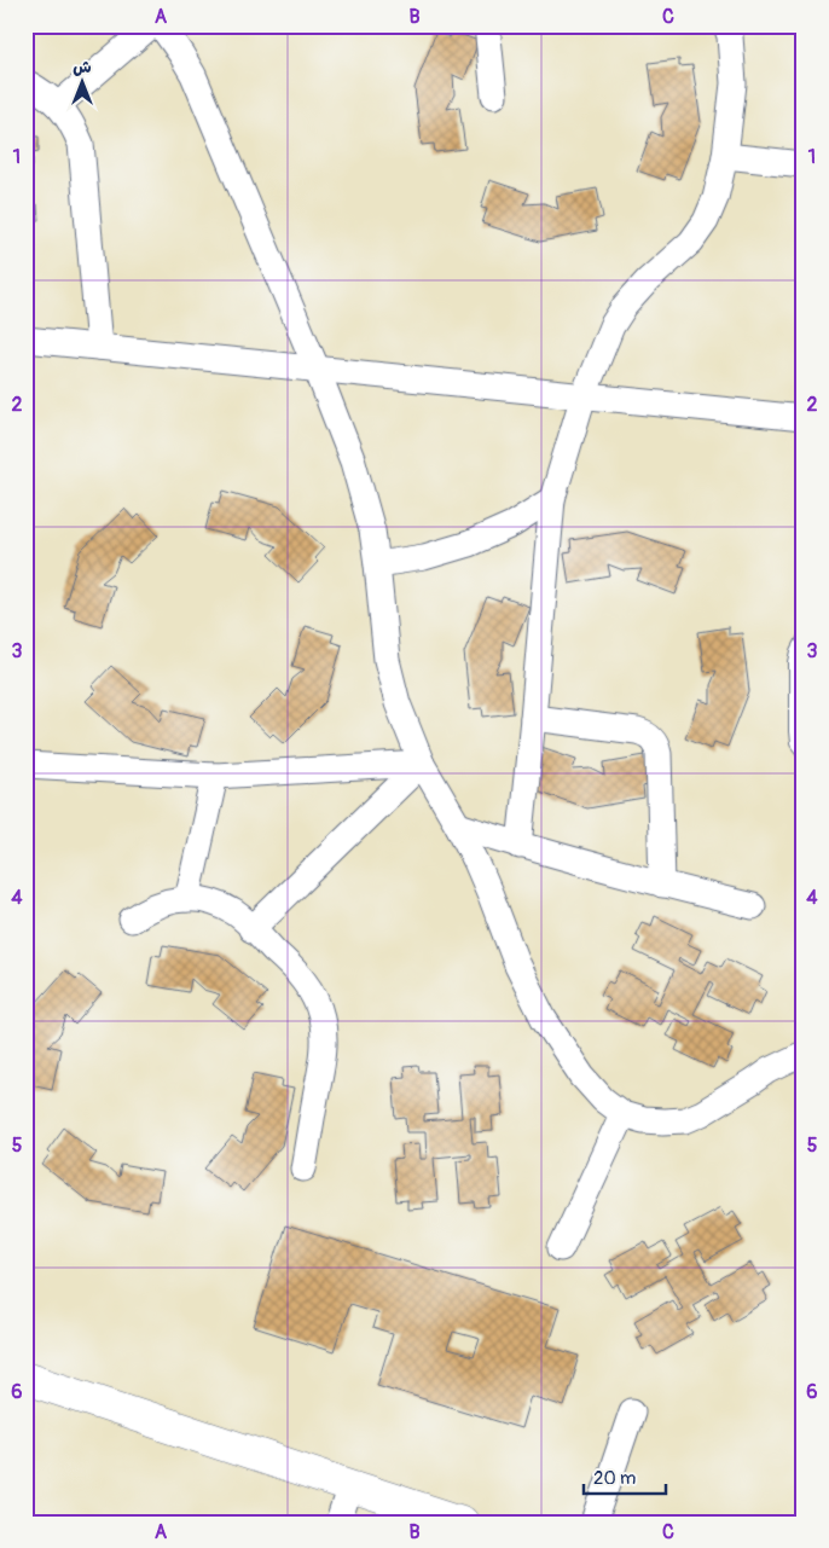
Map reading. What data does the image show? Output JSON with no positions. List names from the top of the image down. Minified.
{"scale_bar":"20 m","north":"top","grid":{"columns":["A","B","C"],"rows":["1","2","3","4","5","6"]}}
